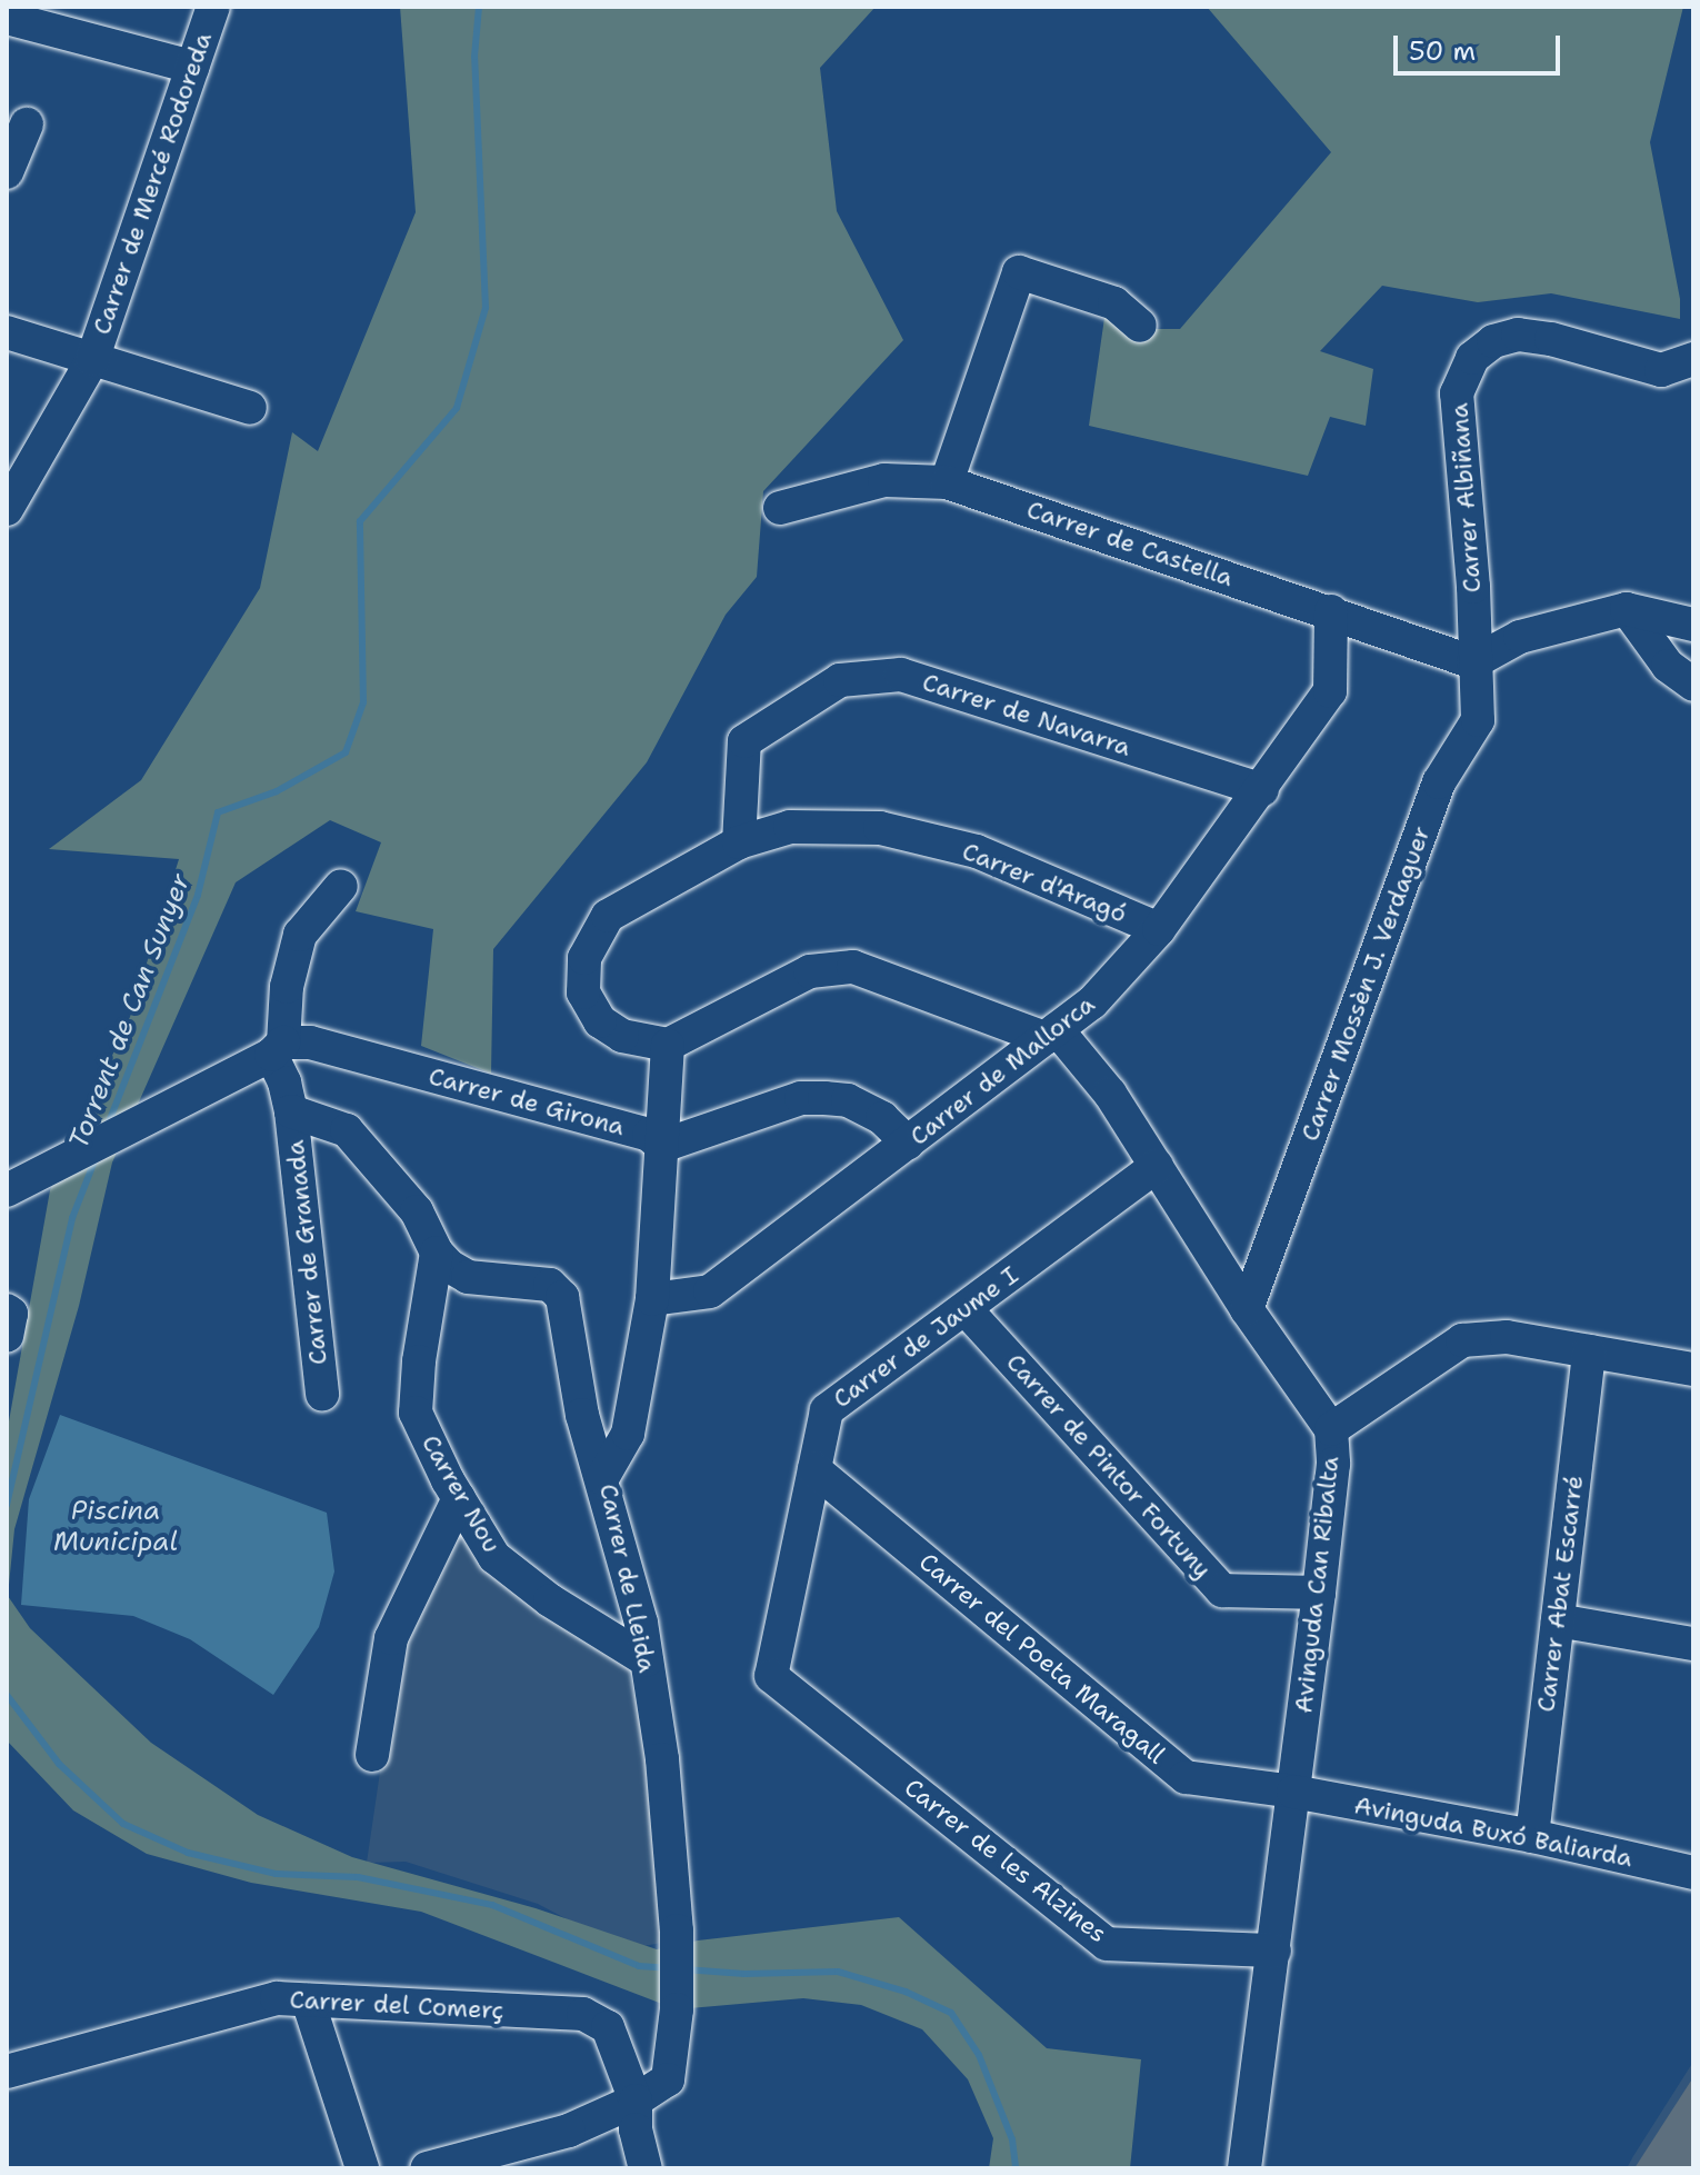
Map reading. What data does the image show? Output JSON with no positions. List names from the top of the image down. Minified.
{"streets":{"street":["Carrer de Mercé Rodoreda","Carrer Albiñana","Carrer de Castella","Carrer de Navarra","Carrer d'Aragó","Carrer Mossèn J. Verdaguer","Carrer de Mallorca","Carrer de Girona","Carrer de Granada","Carrer de Jaume I","Carrer de Pintor Fortuny","Carrer Nou","Carrer de Lleida","Avinguda Can Ribalta","Carrer Abat Escarré","Carrer del Poeta Maragall","Avinguda Buxó Baliarda","Carrer de les Alzines","Carrer del Comerç"]},"crossings":[["Carrer Albiñana","Carrer de Castella"],["Carrer Albiñana","Carrer Mossèn J. Verdaguer"],["Carrer de Castella","Carrer Mossèn J. Verdaguer"],["Carrer de Castella","Carrer de Mallorca"],["Carrer de Navarra","Carrer d'Aragó"],["Carrer de Navarra","Carrer de Mallorca"],["Carrer d'Aragó","Carrer de Mallorca"],["Carrer d'Aragó","Carrer de Lleida"],["Carrer Mossèn J. Verdaguer","Avinguda Can Ribalta"],["Carrer de Mallorca","Carrer de Lleida"],["Carrer de Mallorca","Avinguda Can Ribalta"],["Carrer de Girona","Carrer de Granada"],["Carrer de Girona","Carrer de Lleida"],["Carrer de Granada","Carrer Nou"],["Carrer de Granada","Carrer de Lleida"],["Carrer de Jaume I","Carrer de Pintor Fortuny"],["Carrer de Jaume I","Avinguda Can Ribalta"],["Carrer de Jaume I","Carrer del Poeta Maragall"],["Carrer de Jaume I","Carrer de les Alzines"],["Carrer de Pintor Fortuny","Avinguda Can Ribalta"],["Carrer Nou","Carrer de Lleida"],["Carrer de Lleida","Carrer del Comerç"],["Avinguda Can Ribalta","Carrer del Poeta Maragall"],["Avinguda Can Ribalta","Avinguda Buxó Baliarda"],["Avinguda Can Ribalta","Carrer de les Alzines"],["Carrer Abat Escarré","Avinguda Buxó Baliarda"],["Carrer del Poeta Maragall","Avinguda Buxó Baliarda"]],"water":["Torrent de Can Sunyer","Piscina Municipal"],"scale_bar":"50 m"}
